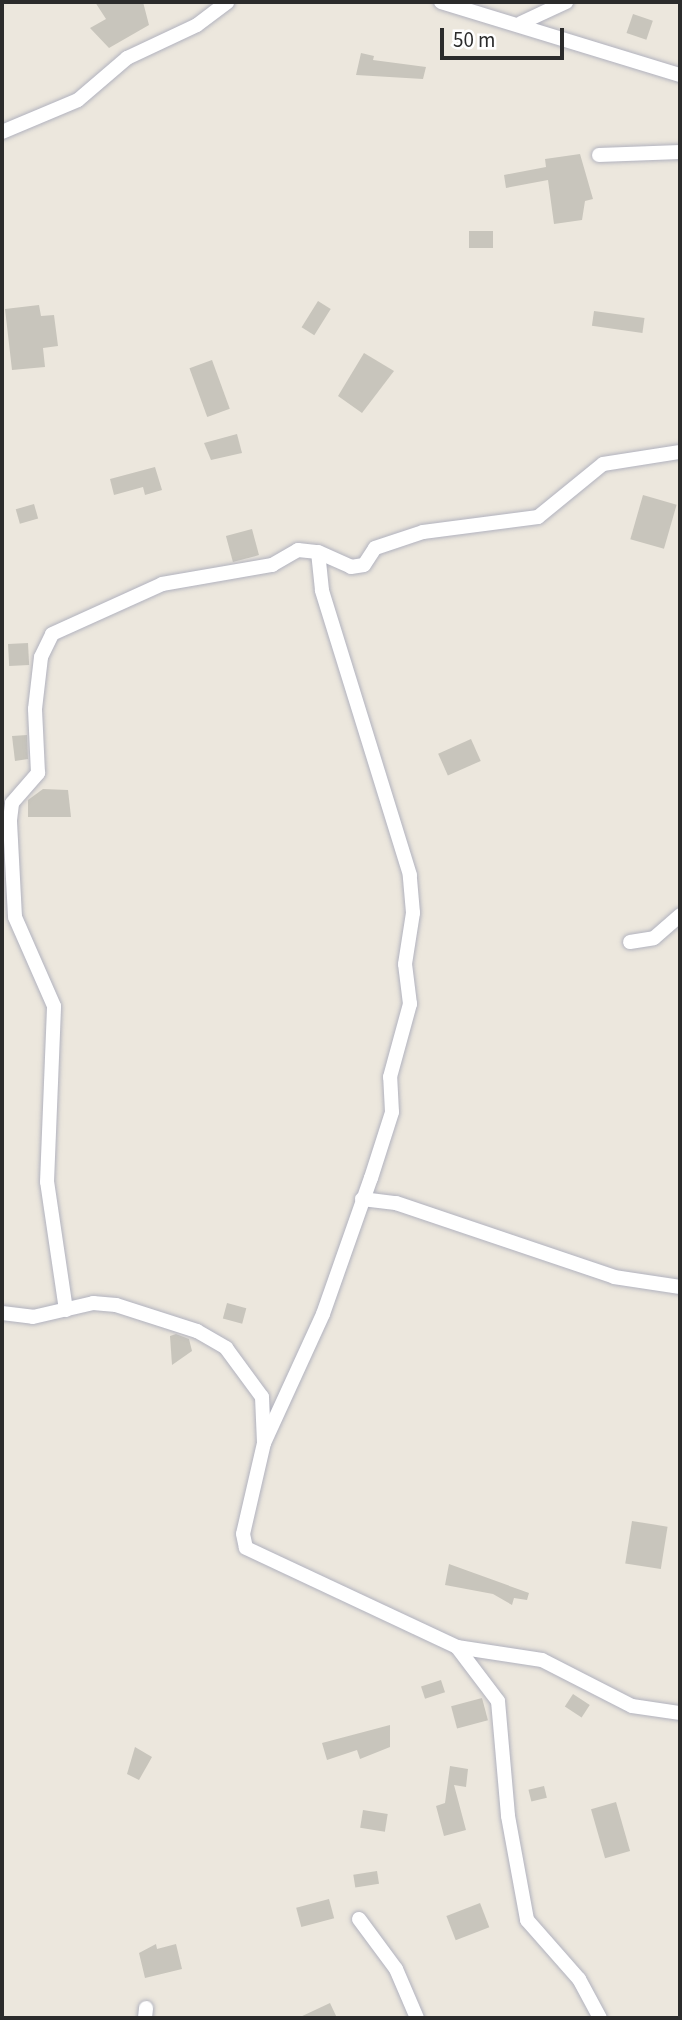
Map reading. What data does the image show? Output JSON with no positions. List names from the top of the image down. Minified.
{"scale_bar":"50 m"}
